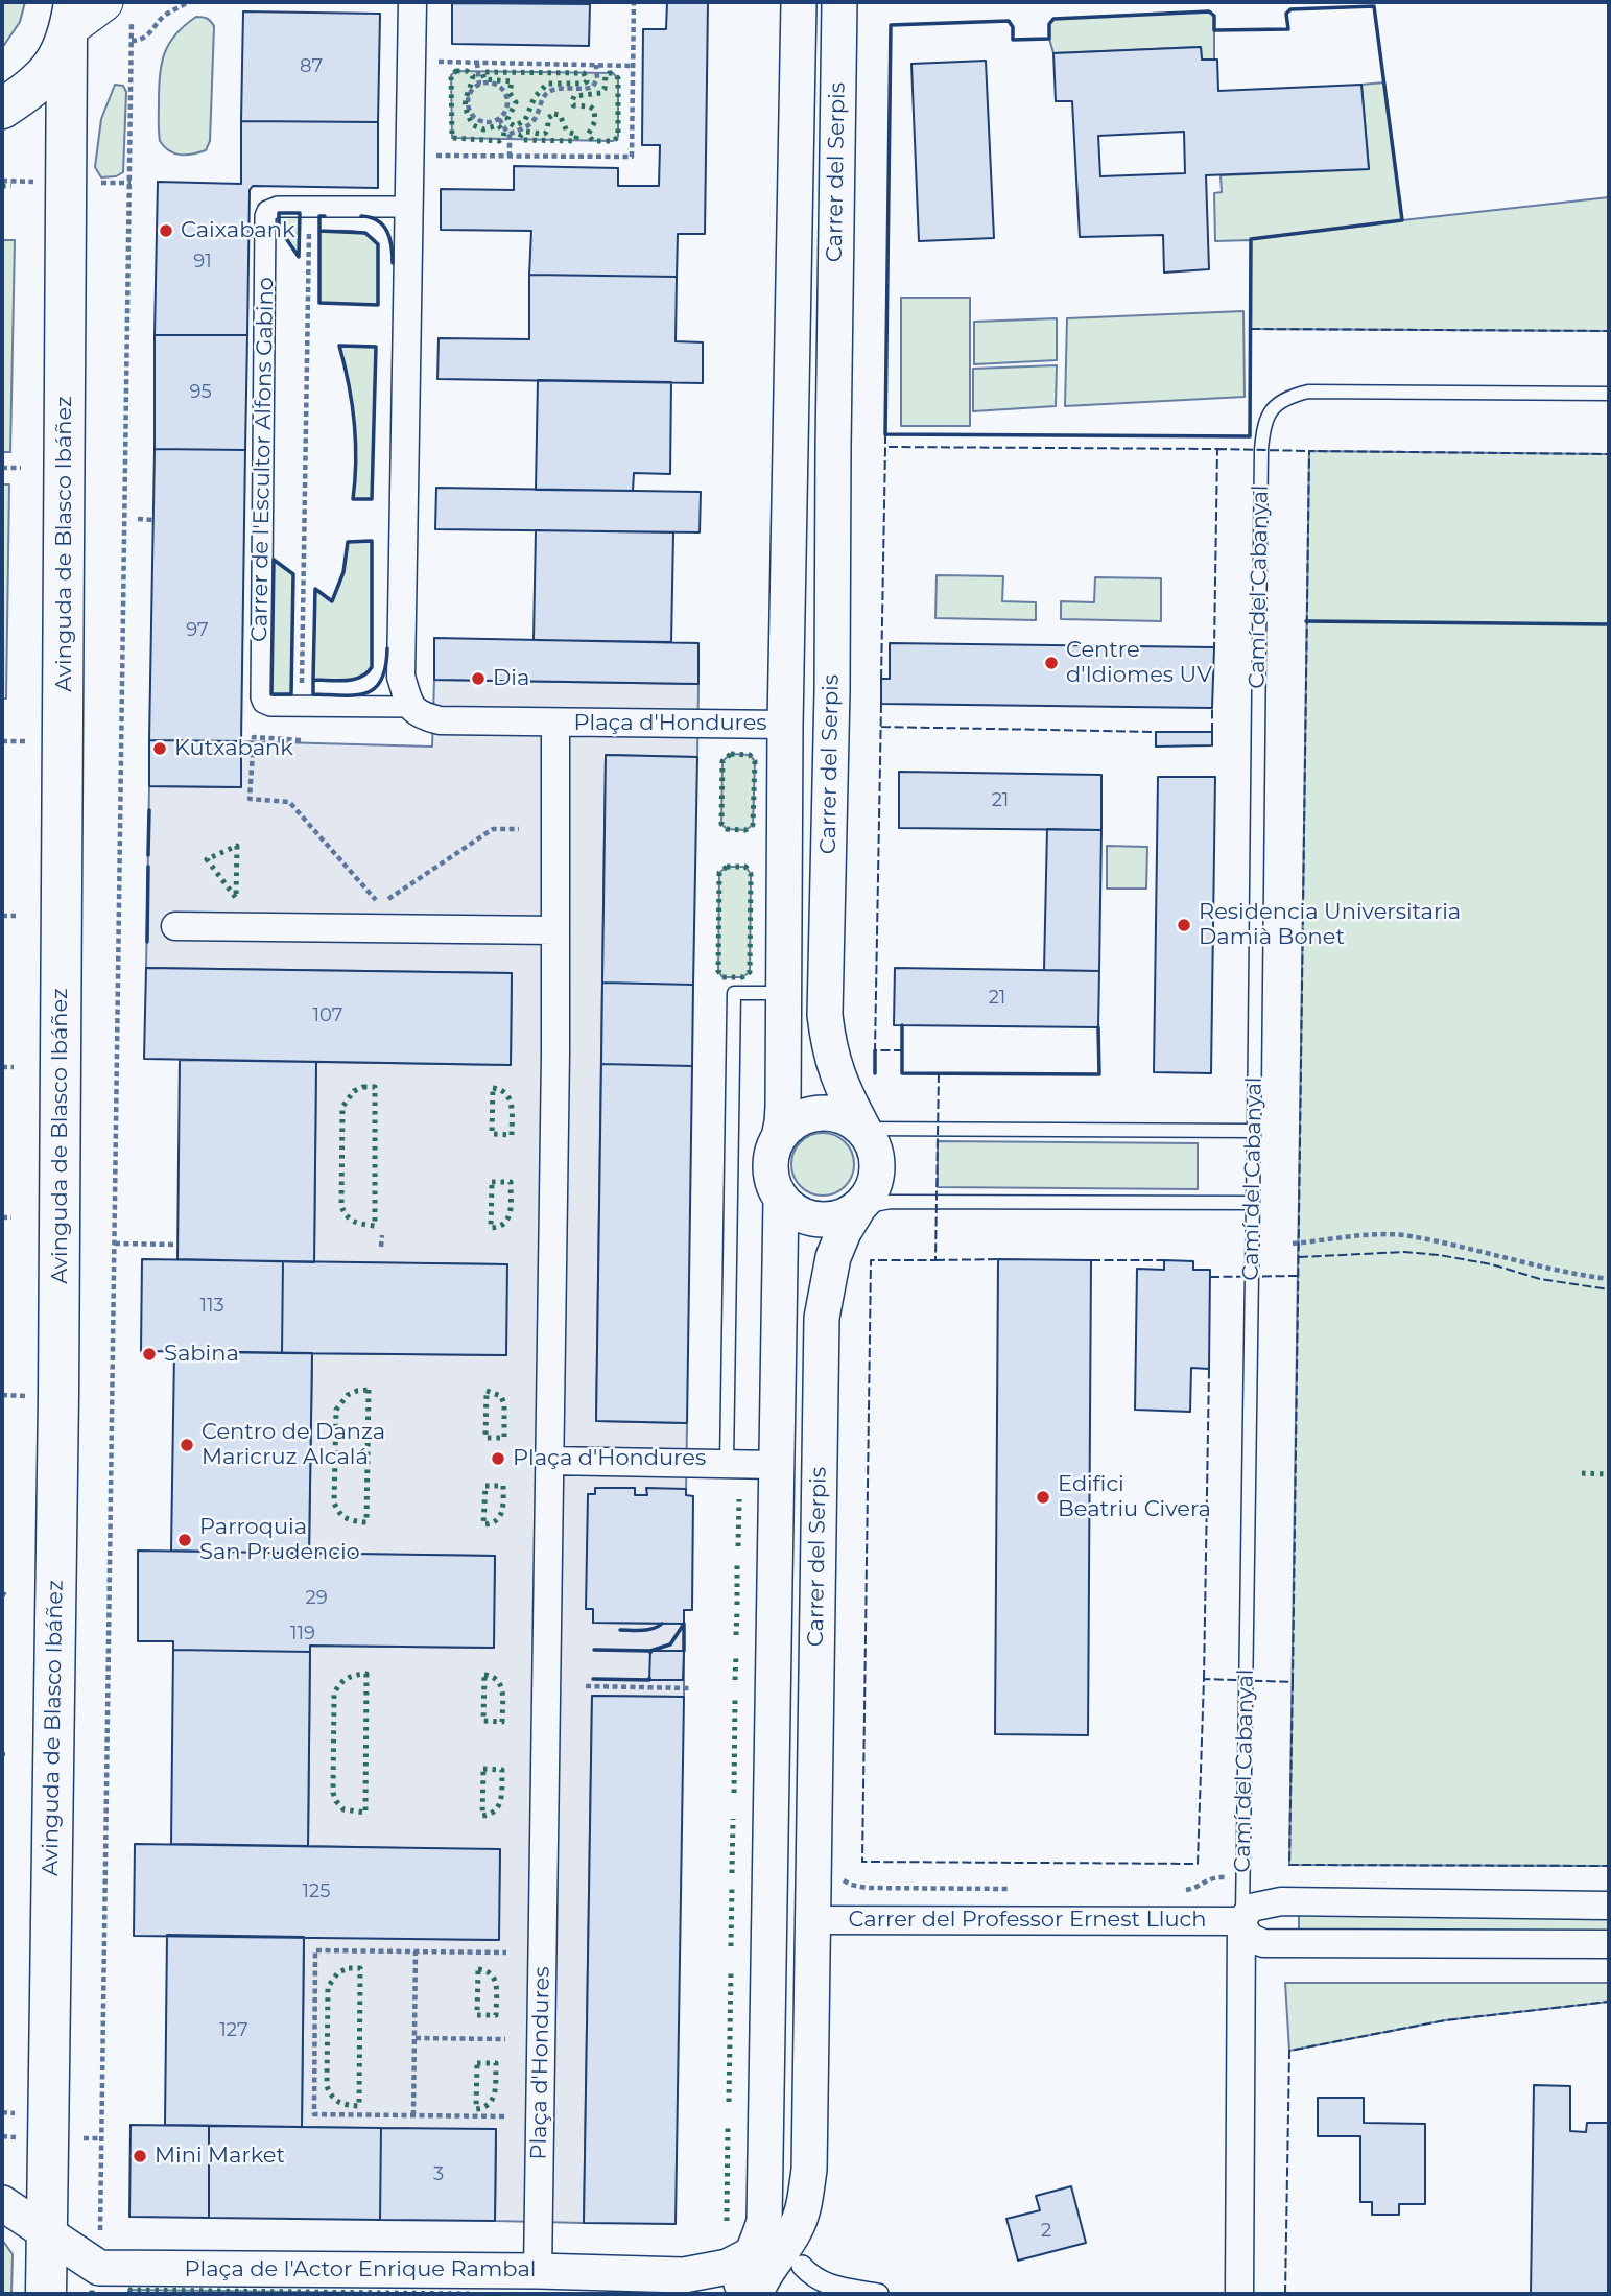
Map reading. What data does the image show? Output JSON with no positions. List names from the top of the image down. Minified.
{"streets":{"main road":["Avinguda de Blasco Ibáñez"],"street":["Carrer del Serpis","Carrer de l'Escultor Alfons Gabino","Camí del Cabanyal","Plaça d'Hondures","Carrer del Professor Ernest Lluch","Plaça de l'Actor Enrique Rambal"]},"crossings":[["Carrer del Serpis","Plaça d'Hondures"],["Carrer del Serpis","Carrer del Professor Ernest Lluch"],["Carrer del Serpis","Plaça de l'Actor Enrique Rambal"],["Carrer de l'Escultor Alfons Gabino","Plaça d'Hondures"],["Avinguda de Blasco Ibáñez","Plaça de l'Actor Enrique Rambal"],["Camí del Cabanyal","Carrer del Professor Ernest Lluch"],["Plaça d'Hondures","Plaça de l'Actor Enrique Rambal"]],"places":["Caixabank","Centre d'Idiomes UV","Dia","Kutxabank","Residencia Universitaria Damià Bonet","Sabina","Centro de Danza Maricruz Alcalá","Plaça d'Hondures","Edifici Beatriu Civera","Parroquia San Prudencio","Mini Market"],"house_numbers":["87","91","95","97","21","21","107","113","29","119","125","127","3","2"]}
